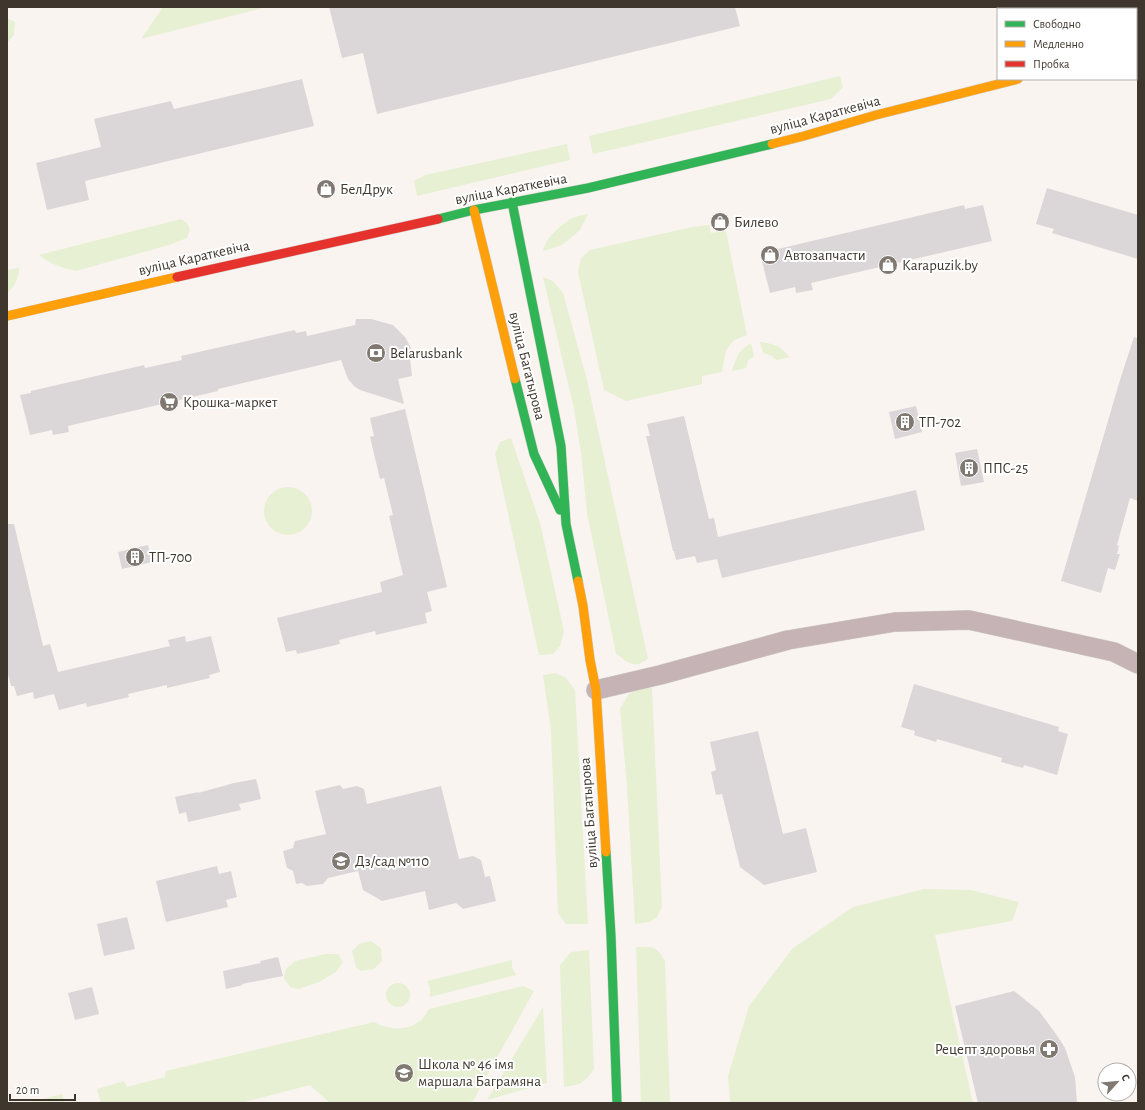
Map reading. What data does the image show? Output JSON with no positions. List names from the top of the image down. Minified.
{"streets":{"street":["вуліца Караткевіча","вуліца Багатырова"]},"crossings":[["вуліца Караткевіча","вуліца Багатырова"]],"places":{"shop":["БелДрук","Билево","Автозапчасти","Кarapuzik.by"],"bank":["Belarusbank"],"supermarket":["Крошка-маркет"],"building":["ТП-702","ППС-25","ТП-700"],"school or university":["Дз/сад №110","Школа № 46 імя маршала Баграмяна"],"pharmacy":["Рецепт здоровья"]},"legend":["Свободно","Медленно","Пробка"],"scale_bar":"20 m","north":"top right"}
